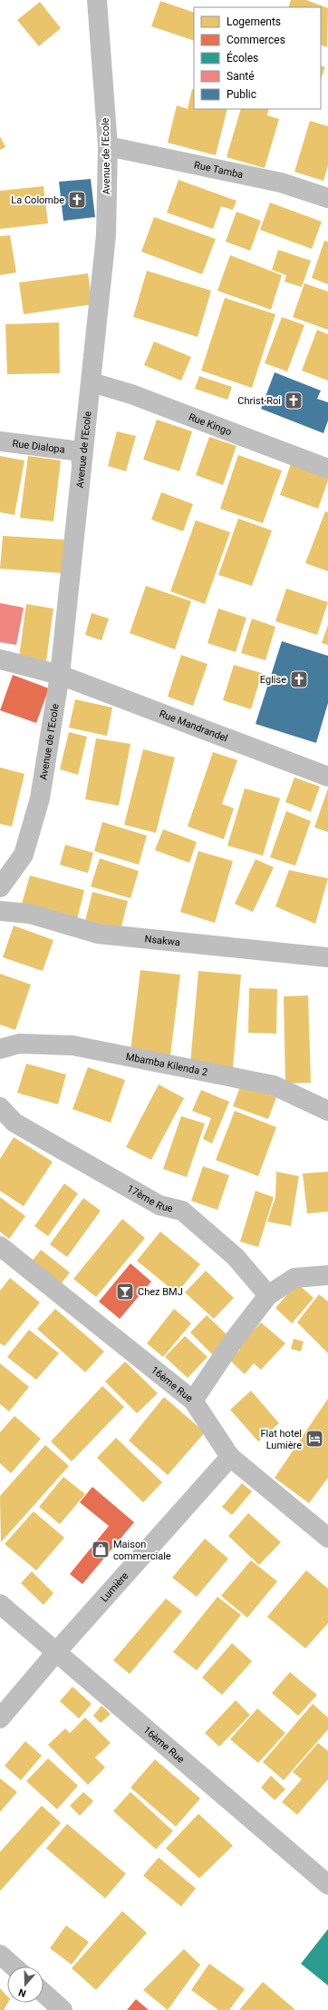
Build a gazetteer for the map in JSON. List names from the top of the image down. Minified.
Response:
{"streets":{"street":["Avenue de l'Ecole","Rue Tamba","Rue Kingo","Rue Dialopa","Rue Mandrandel","Nsakwa","Mbamba Kilenda 2","17ème Rue","16ème Rue","Lumière"]},"crossings":[["Avenue de l'Ecole","Rue Tamba"],["Avenue de l'Ecole","Rue Kingo"],["Avenue de l'Ecole","Rue Dialopa"],["Avenue de l'Ecole","Rue Mandrandel"],["16ème Rue","Lumière"]],"places":{"church":["La Colombe","Christ-Roi","Eglise"],"bar":["Chez BMJ"],"hotel":["Flat hotel Lumière"],"shop":["Maison commerciale"]},"legend":["Logements","Commerces","Écoles","Santé","Public"],"north":"bottom"}
